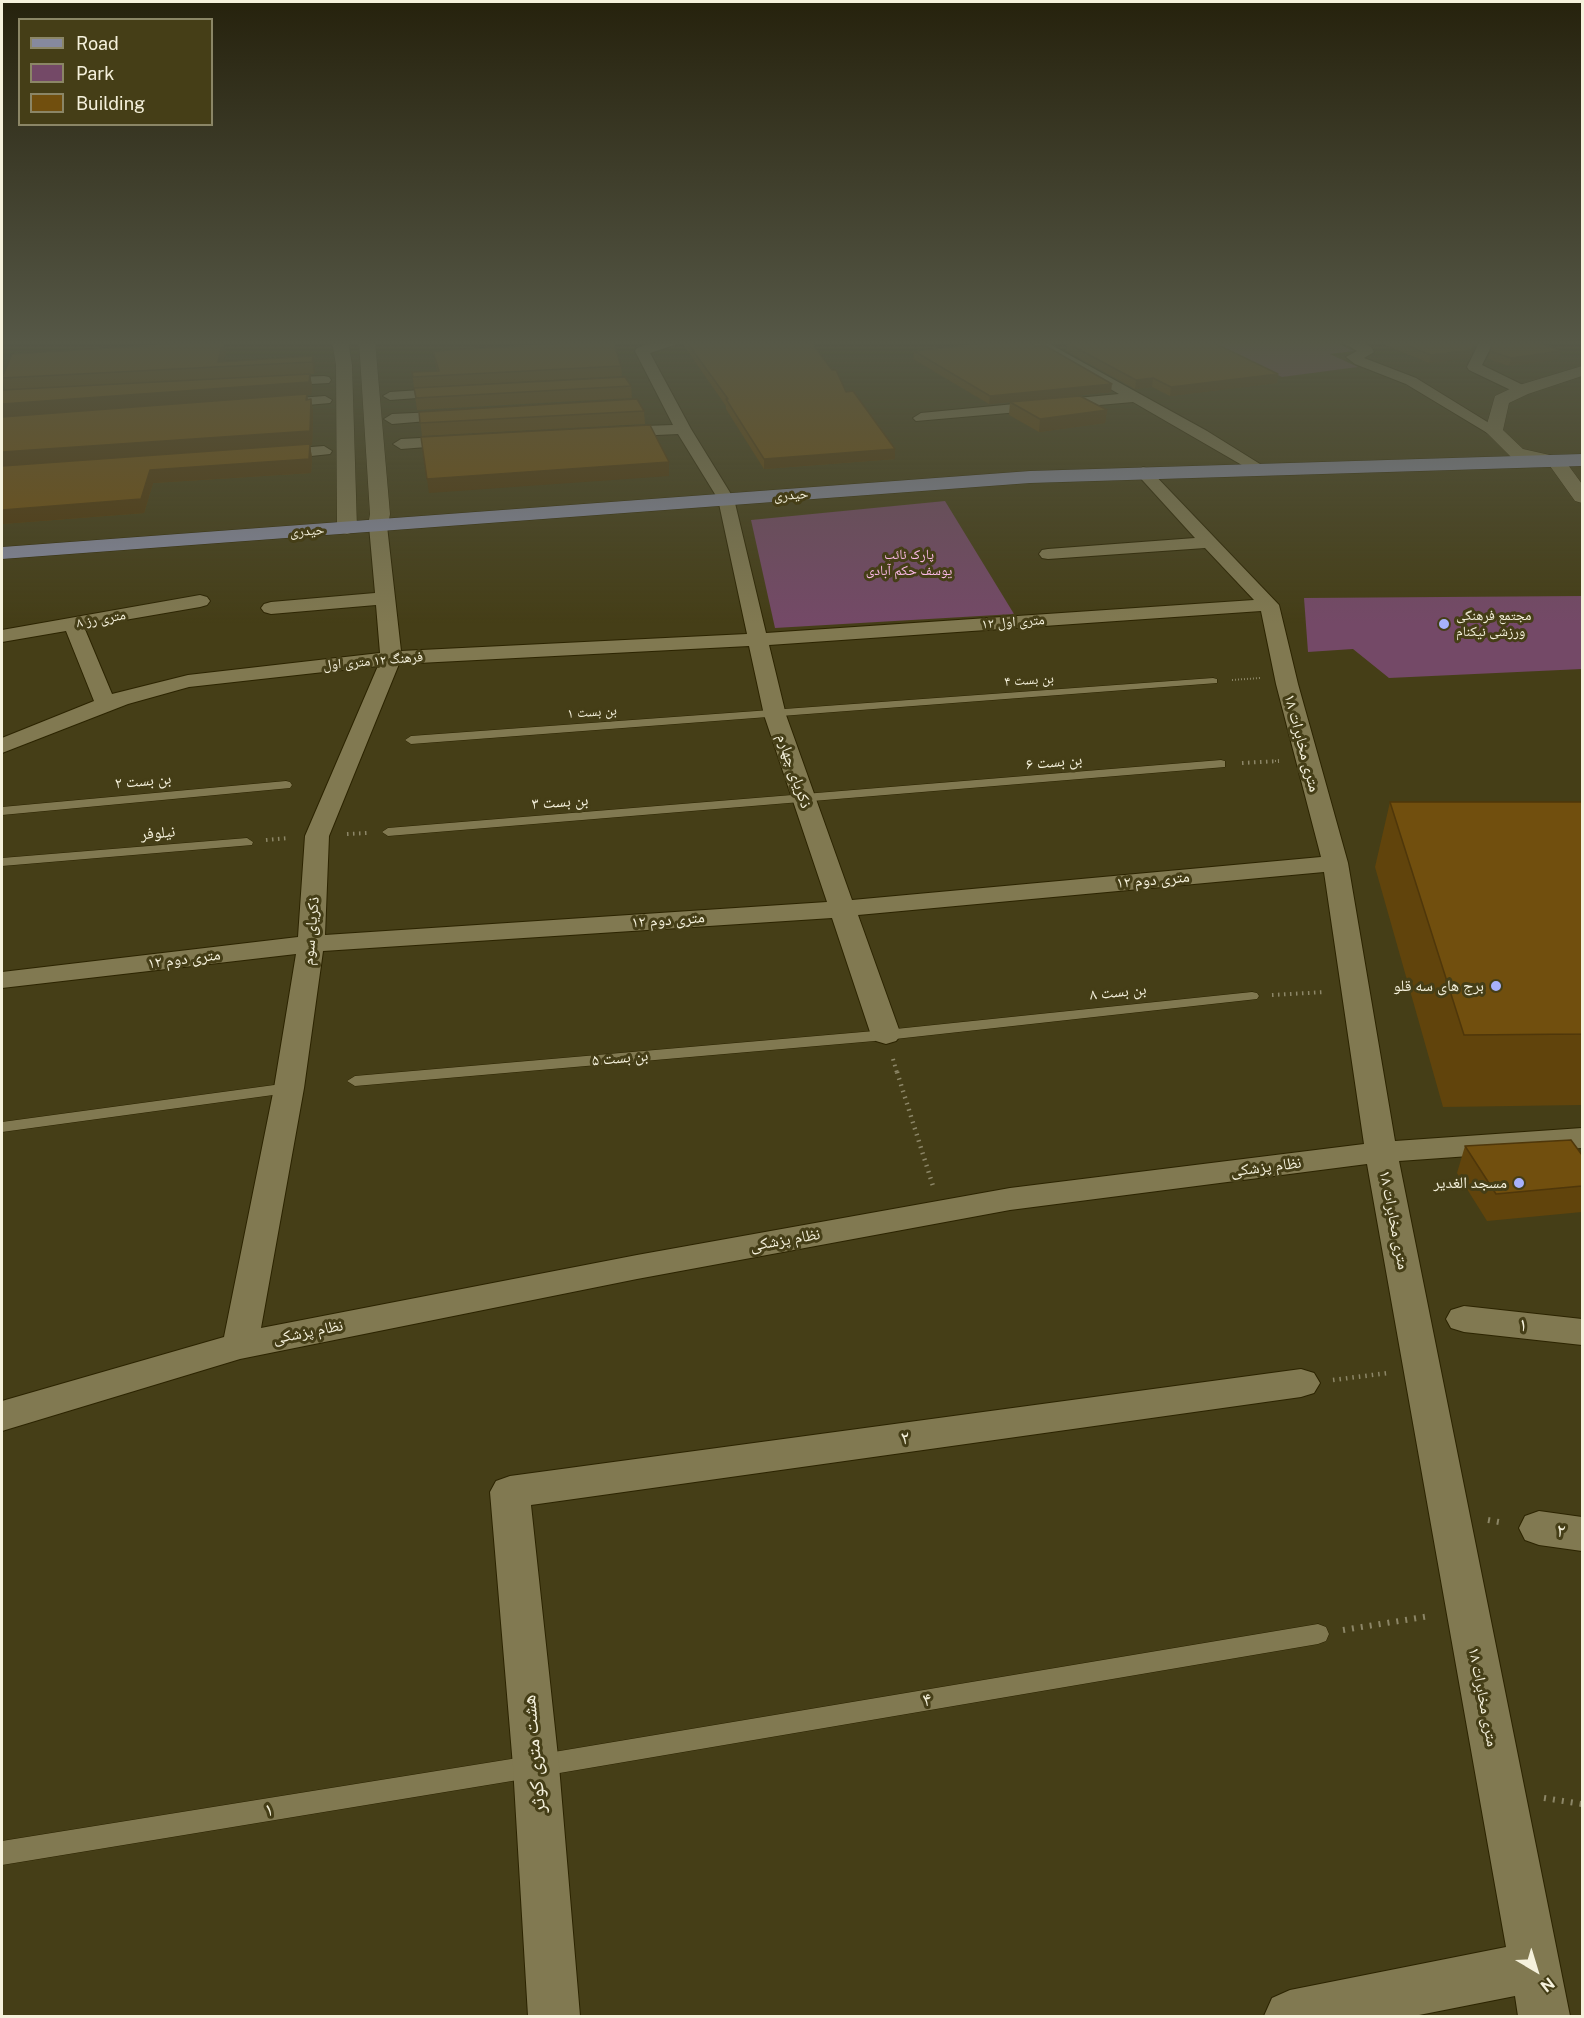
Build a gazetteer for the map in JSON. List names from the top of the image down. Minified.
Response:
{"streets":{"main road":["حیدری"],"street":["۸ متری رز","۱۲ متری اول","فرهنگ ۱۲ متری اول","۱۸ متری مخابرات","ذکریای چهارم","۱۲ متری دوم","ذکریای سوم","نظام پزشکی","۱","۲","هشت متری کوثر"],"lane":["بن بست ۴","بن بست ۱","بن بست ۶","بن بست ۲","بن بست ۳","نیلوفر","بن بست ۸","بن بست ۵","۴"]},"crossings":[["حیدری","ذکریای چهارم"],["حیدری","ذکریای سوم"],["۱۲ متری اول","فرهنگ ۱۲ متری اول"],["۱۲ متری اول","۱۸ متری مخابرات"],["۱۲ متری اول","ذکریای چهارم"],["فرهنگ ۱۲ متری اول","ذکریای چهارم"],["فرهنگ ۱۲ متری اول","ذکریای سوم"],["بن بست ۴","بن بست ۱"],["بن بست ۴","ذکریای چهارم"],["بن بست ۱","ذکریای چهارم"],["۱۸ متری مخابرات","۱۲ متری دوم"],["۱۸ متری مخابرات","نظام پزشکی"],["بن بست ۶","ذکریای چهارم"],["بن بست ۶","بن بست ۳"],["ذکریای چهارم","بن بست ۳"],["ذکریای چهارم","۱۲ متری دوم"],["ذکریای چهارم","بن بست ۸"],["ذکریای چهارم","بن بست ۵"],["۱۲ متری دوم","ذکریای سوم"],["ذکریای سوم","نظام پزشکی"],["بن بست ۸","بن بست ۵"],["۱","۴"],["۱","هشت متری کوثر"],["۲","هشت متری کوثر"],["۴","هشت متری کوثر"]],"parks":["پارک نائب یوسف حکم آبادی"],"places":["مجتمع فرهنگی ورزشی نیکنام","برج های سه قلو","مسجد الغدیر"],"legend":["Road","Park","Building"],"north":"bottom right"}
